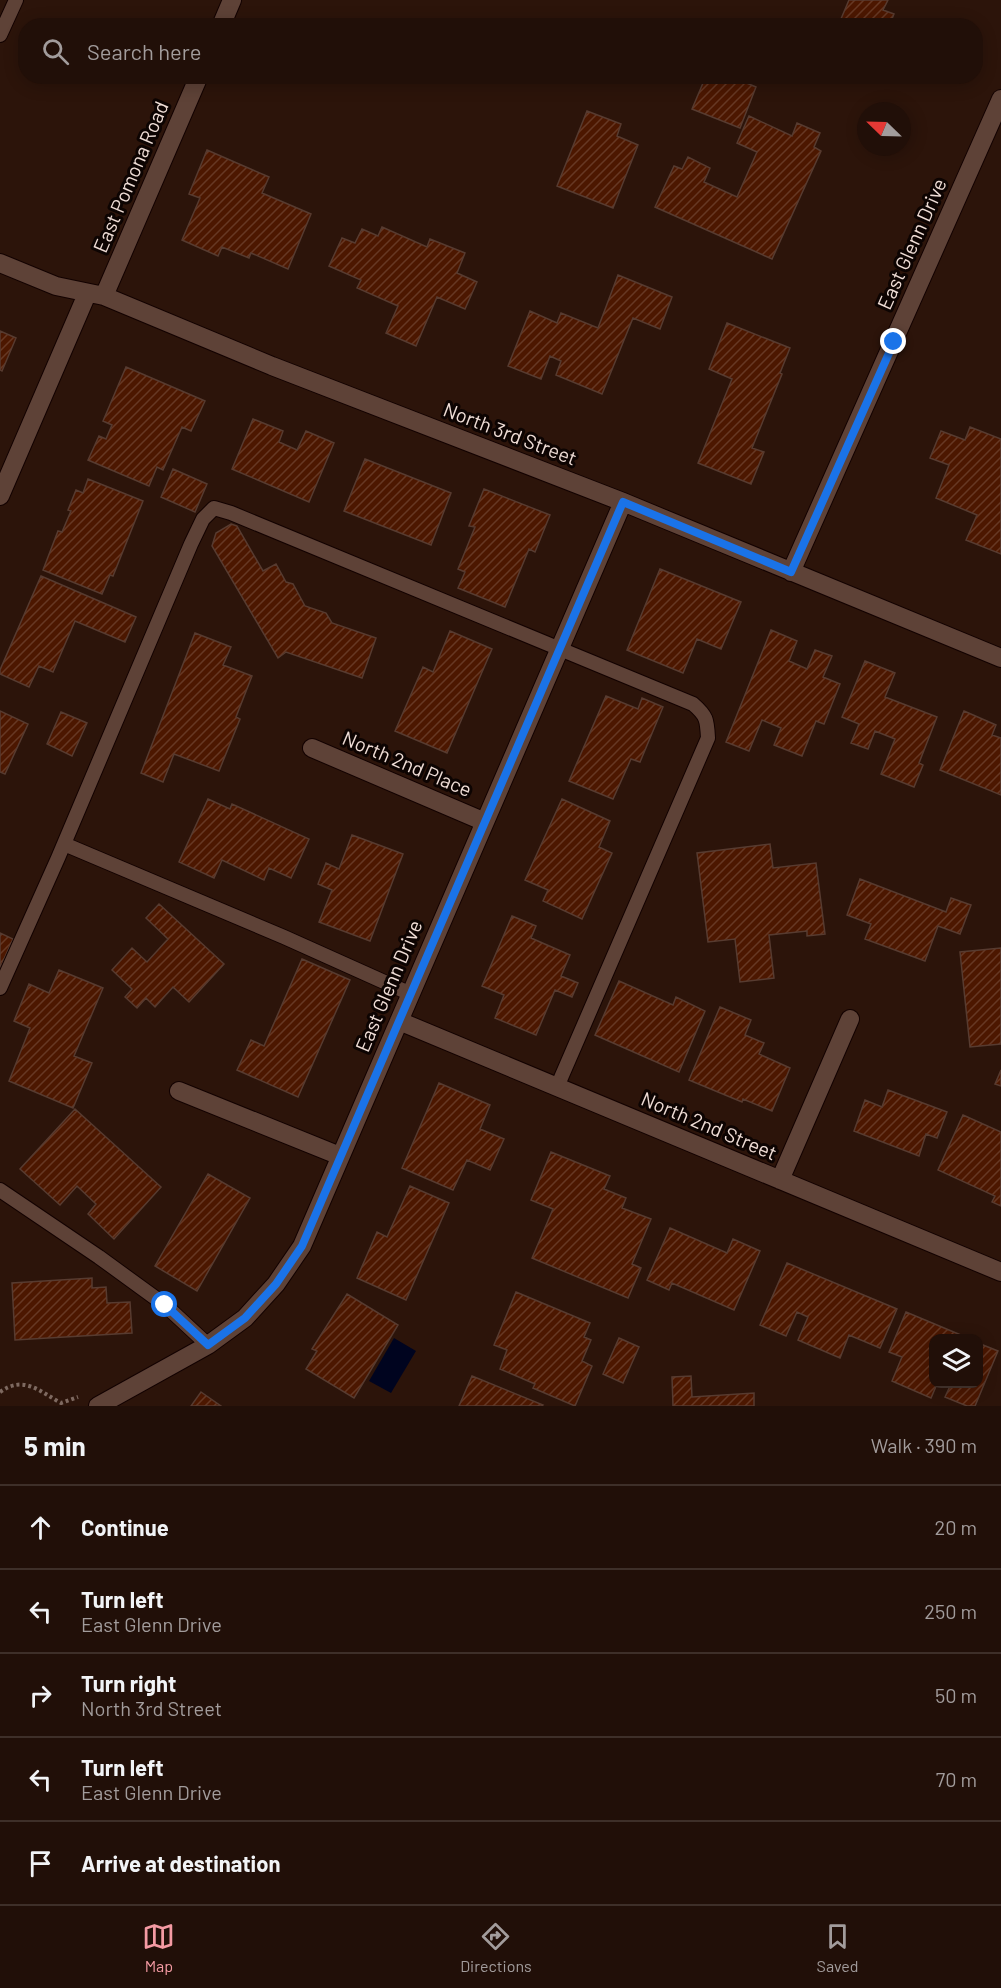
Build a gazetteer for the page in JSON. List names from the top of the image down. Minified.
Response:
{"streets":{"street":["East Pomona Road","East Glenn Drive","North 3rd Street","North 2nd Place","North 2nd Street"]},"crossings":[["East Pomona Road","North 3rd Street"],["East Glenn Drive","North 3rd Street"],["East Glenn Drive","North 2nd Place"],["East Glenn Drive","North 2nd Street"]],"north":"top left","page":{"search":"Search here","heading":["5 min","Walk · 390 m"],"list":[["Continue","20 m"],["Turn left","East Glenn Drive","250 m"],["Turn right","North 3rd Street","50 m"],["Turn left","East Glenn Drive","70 m"],"Arrive at destination"],"nav":["Map","Directions","Saved"]}}
